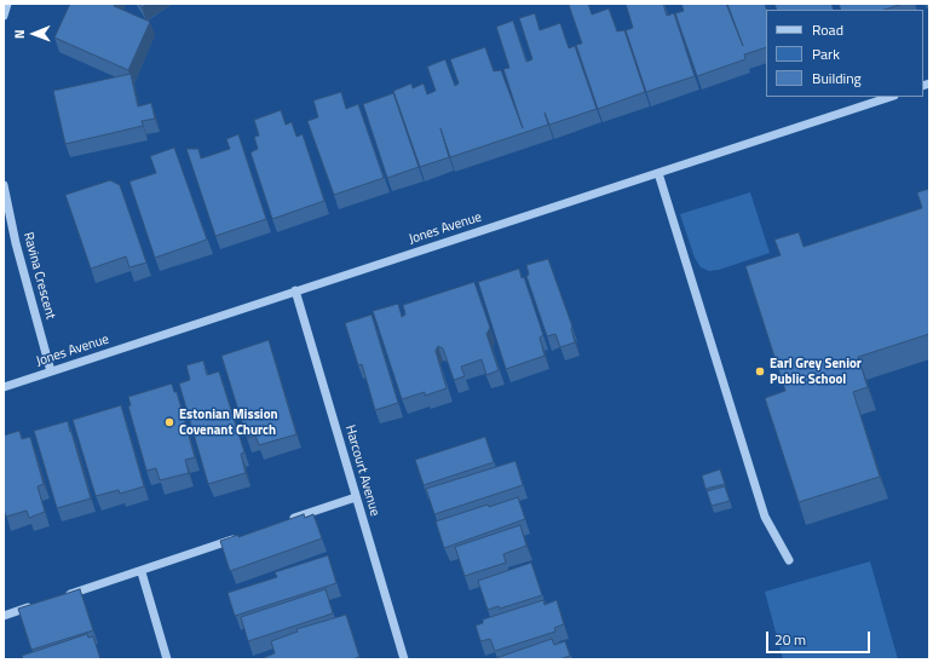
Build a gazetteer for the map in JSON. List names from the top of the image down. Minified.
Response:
{"streets":{"street":["Jones Avenue","Ravina Crescent","Harcourt Avenue"]},"crossings":[["Jones Avenue","Ravina Crescent"],["Jones Avenue","Harcourt Avenue"]],"places":["Earl Grey Senior Public School","Estonian Mission Covenant Church"],"legend":["Road","Park","Building"],"scale_bar":"20 m","north":"left"}
